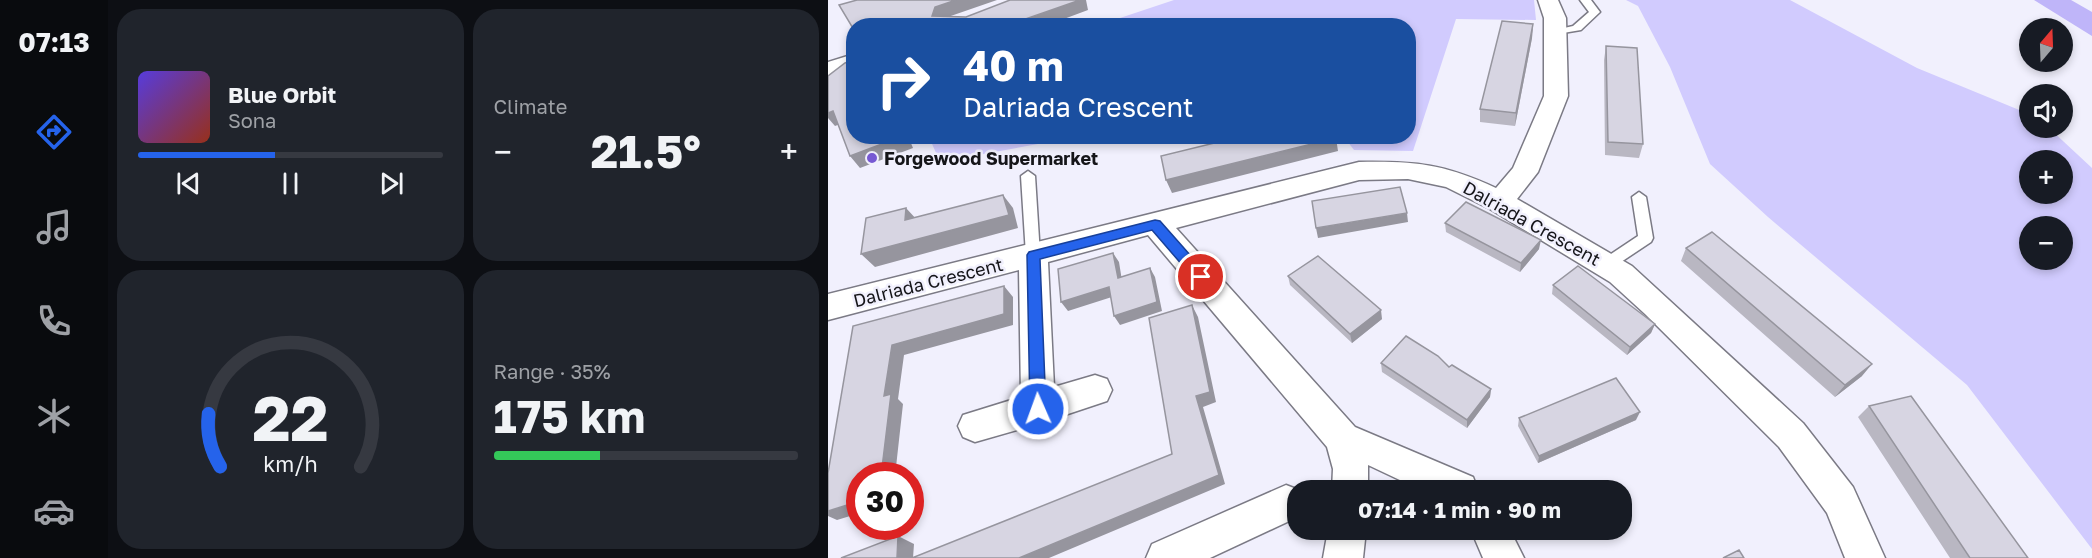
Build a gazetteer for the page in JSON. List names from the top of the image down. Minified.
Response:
{"streets":{"street":["Dalriada Crescent"]},"places":["Forgewood Supermarket"],"north":"top","page":{"tabs":"07:13","tile":["Climate",["Range · 35%","175 km"]],"map_buttons":["+","−"],"turn":["40 m","Dalriada Crescent"],"song":["Blue Orbit","Sona"],"heat":["−","21.5°","+"],"limit":"30","trip":"07:14 · 1 min · 90 m","gauge":["22","km/h"]}}
